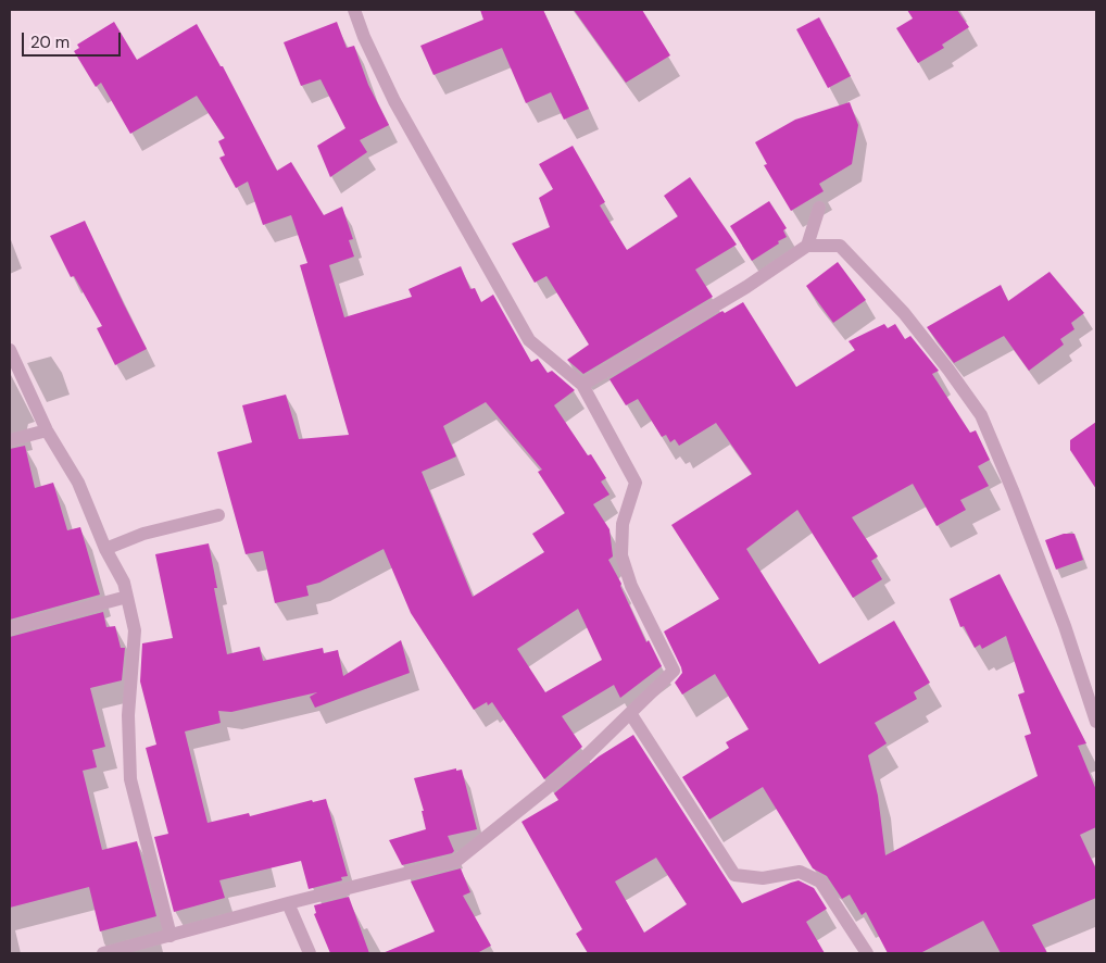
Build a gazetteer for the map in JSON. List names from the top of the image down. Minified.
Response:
{"scale_bar":"20 m"}
